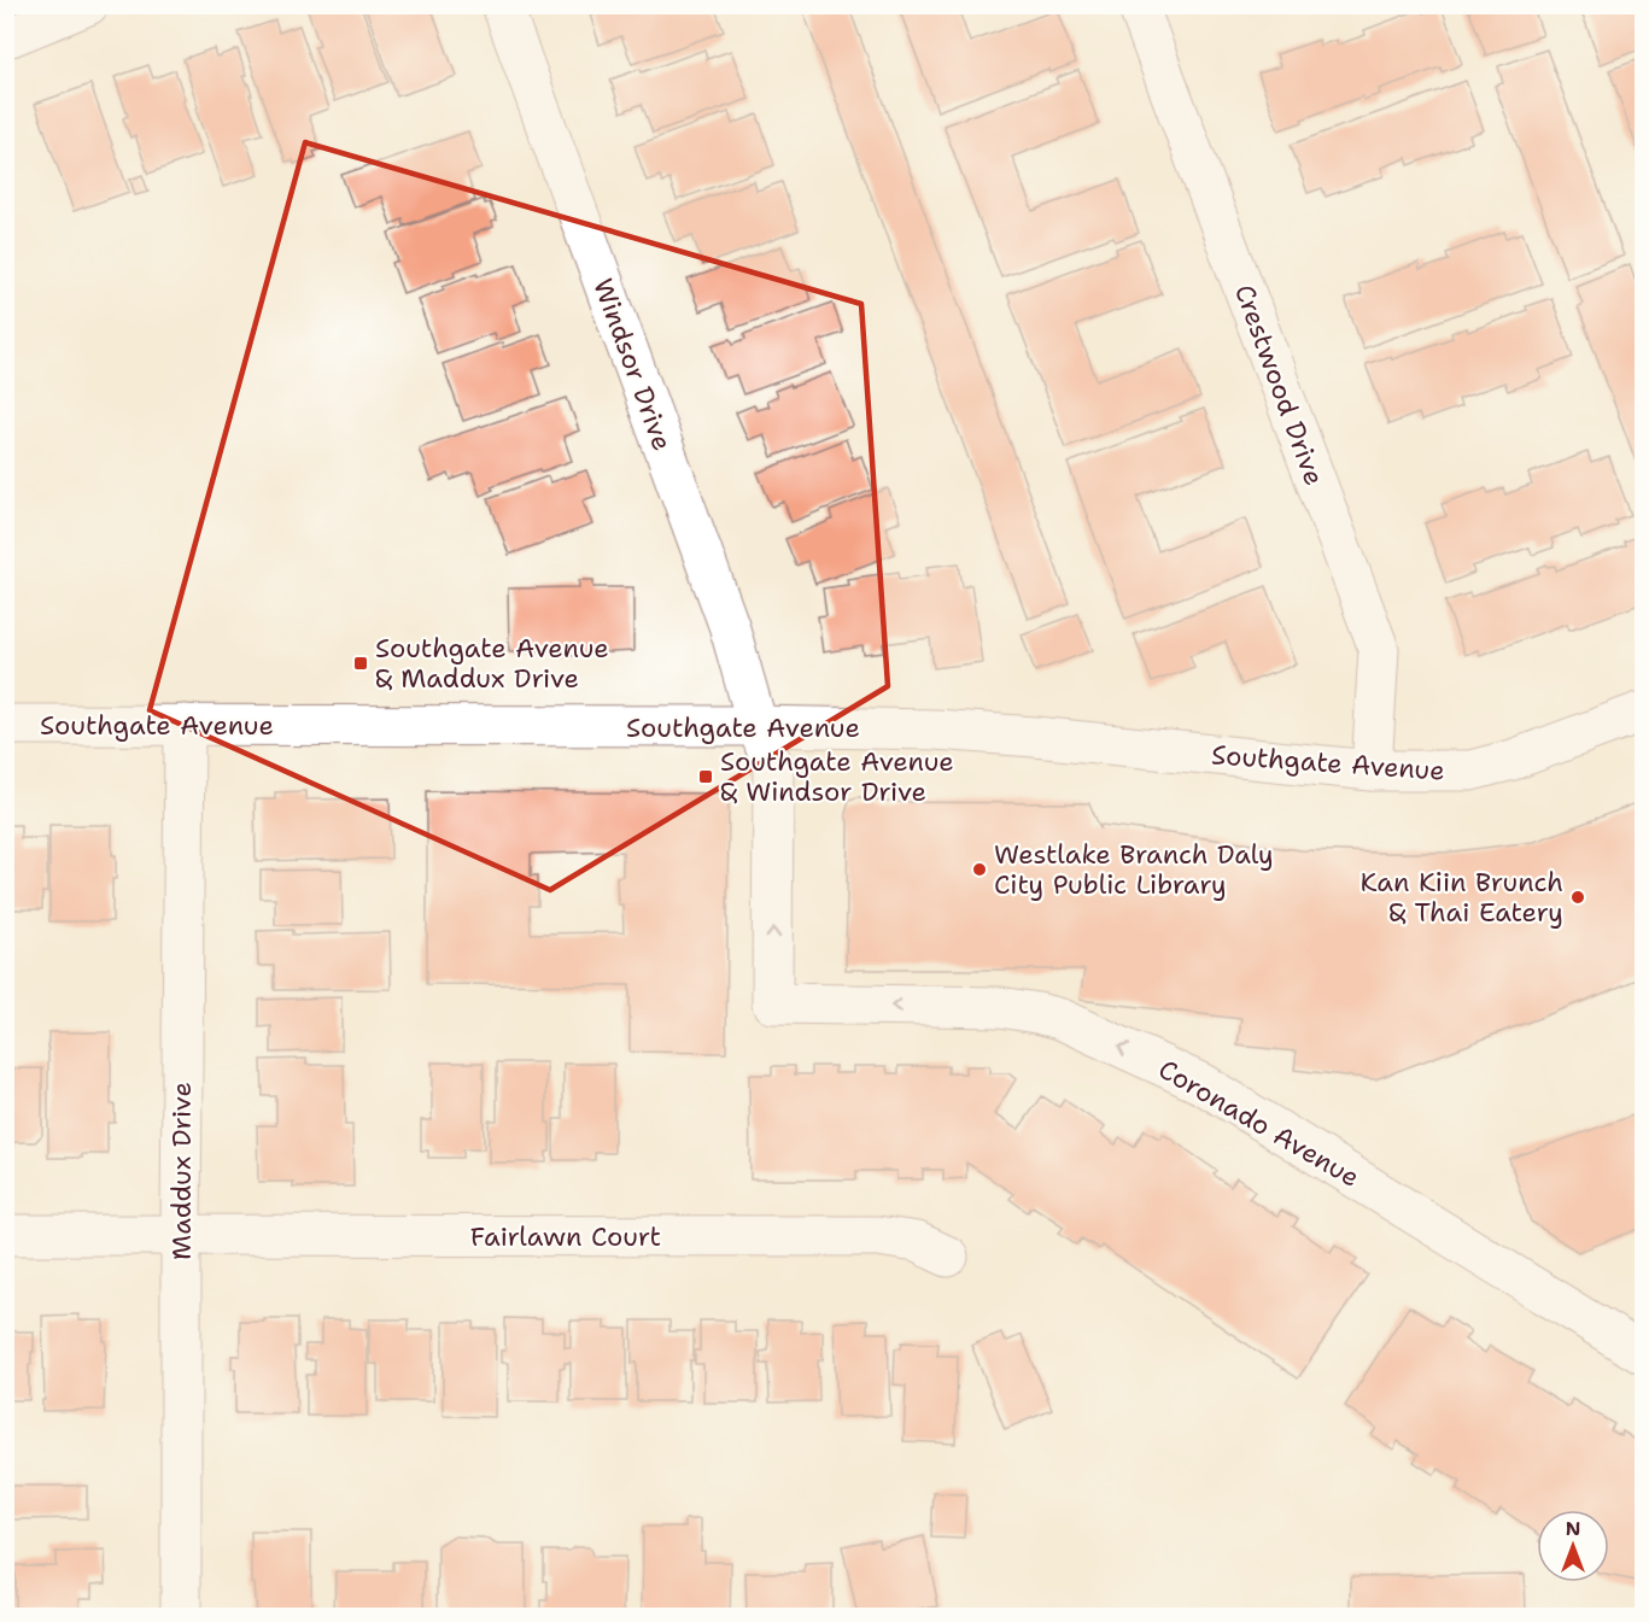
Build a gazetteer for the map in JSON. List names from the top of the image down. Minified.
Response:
{"streets":{"street":["Windsor Drive","Crestwood Drive","Southgate Avenue","Coronado Avenue","Maddux Drive","Fairlawn Court"]},"crossings":[["Windsor Drive","Southgate Avenue"],["Windsor Drive","Coronado Avenue"],["Crestwood Drive","Southgate Avenue"],["Southgate Avenue","Coronado Avenue"],["Southgate Avenue","Maddux Drive"],["Maddux Drive","Fairlawn Court"]],"one_way":["Coronado Avenue"],"places":{"transit":["Southgate Avenue & Maddux Drive","Southgate Avenue & Windsor Drive"],"other":["Westlake Branch Daly City Public Library","Kan Kiin Brunch & Thai Eatery"]},"north":"top"}
